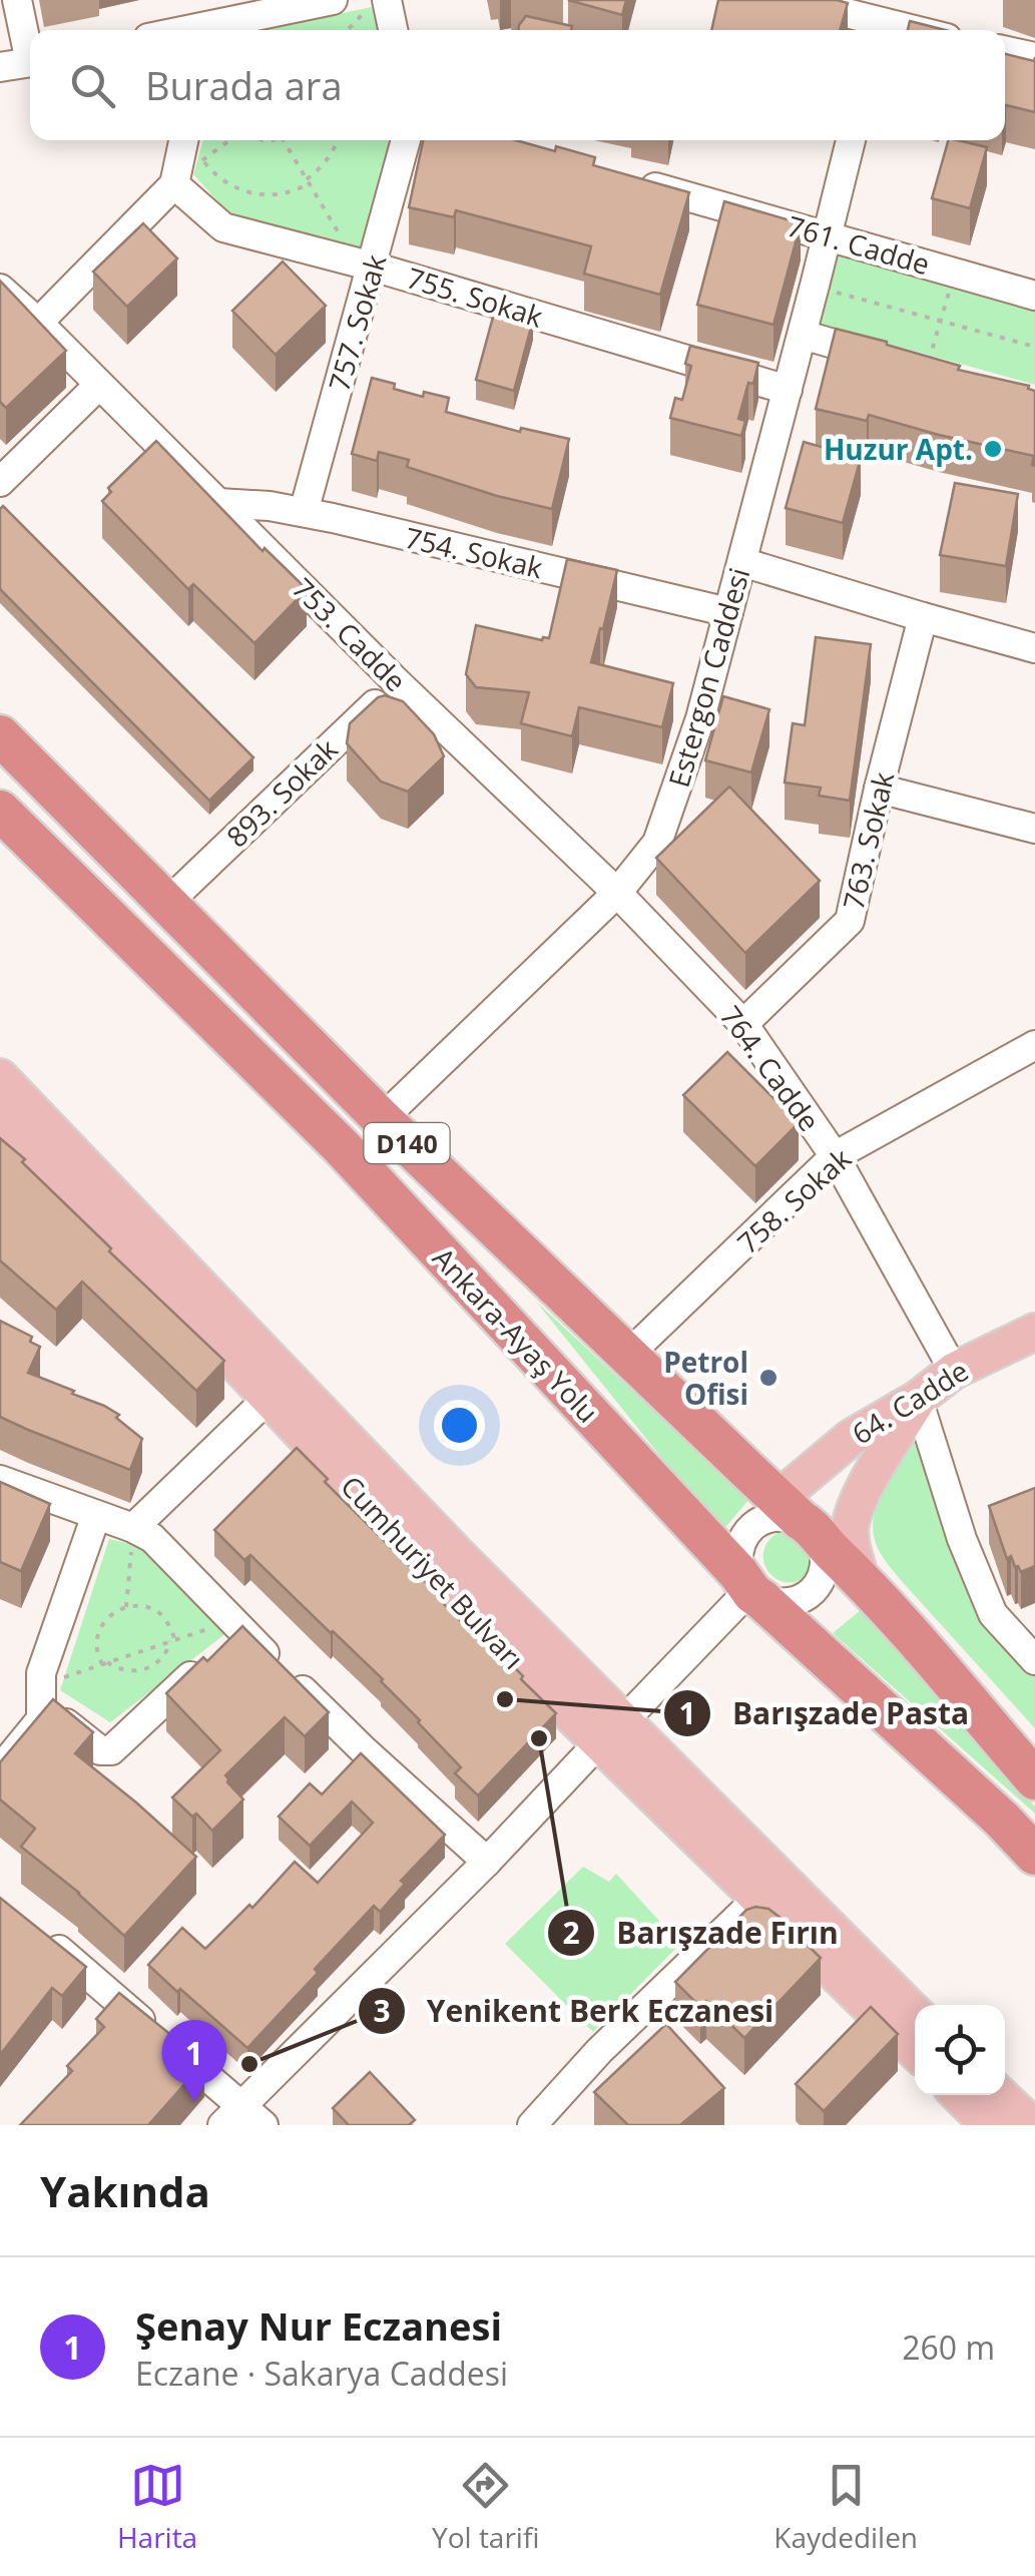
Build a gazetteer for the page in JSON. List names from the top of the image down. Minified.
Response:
{"streets":{"highway":["D140","Ankara-Ayaş Yolu"],"main road":["64. Cadde","Cumhuriyet Bulvarı"],"street":["761. Cadde","755. Sokak","757. Sokak","754. Sokak","753. Cadde","Estergon Caddesi","893. Sokak","763. Sokak","764. Cadde","758. Sokak"]},"crossings":[["761. Cadde","Estergon Caddesi"],["755. Sokak","757. Sokak"],["755. Sokak","Estergon Caddesi"],["757. Sokak","754. Sokak"],["754. Sokak","753. Cadde"],["754. Sokak","Estergon Caddesi"],["753. Cadde","Estergon Caddesi"],["753. Cadde","893. Sokak"],["753. Cadde","764. Cadde"],["Estergon Caddesi","764. Cadde"],["Estergon Caddesi","Ankara-Ayaş Yolu"],["893. Sokak","Ankara-Ayaş Yolu"],["763. Sokak","764. Cadde"],["764. Cadde","758. Sokak"],["764. Cadde","64. Cadde"],["758. Sokak","Ankara-Ayaş Yolu"],["Ankara-Ayaş Yolu","64. Cadde"]],"places":["Huzur Apt.","Petrol Ofisi","Barışzade Pasta","Barışzade Fırın","Yenikent Berk Eczanesi"],"page":{"search":"Burada ara","pins":"1","heading":"Yakında","list":[{"mark":"1","name":"Şenay Nur Eczanesi","note":"Eczane · Sakarya Caddesi","value":"260 m"}],"nav":["Harita","Yol tarifi","Kaydedilen"]}}
